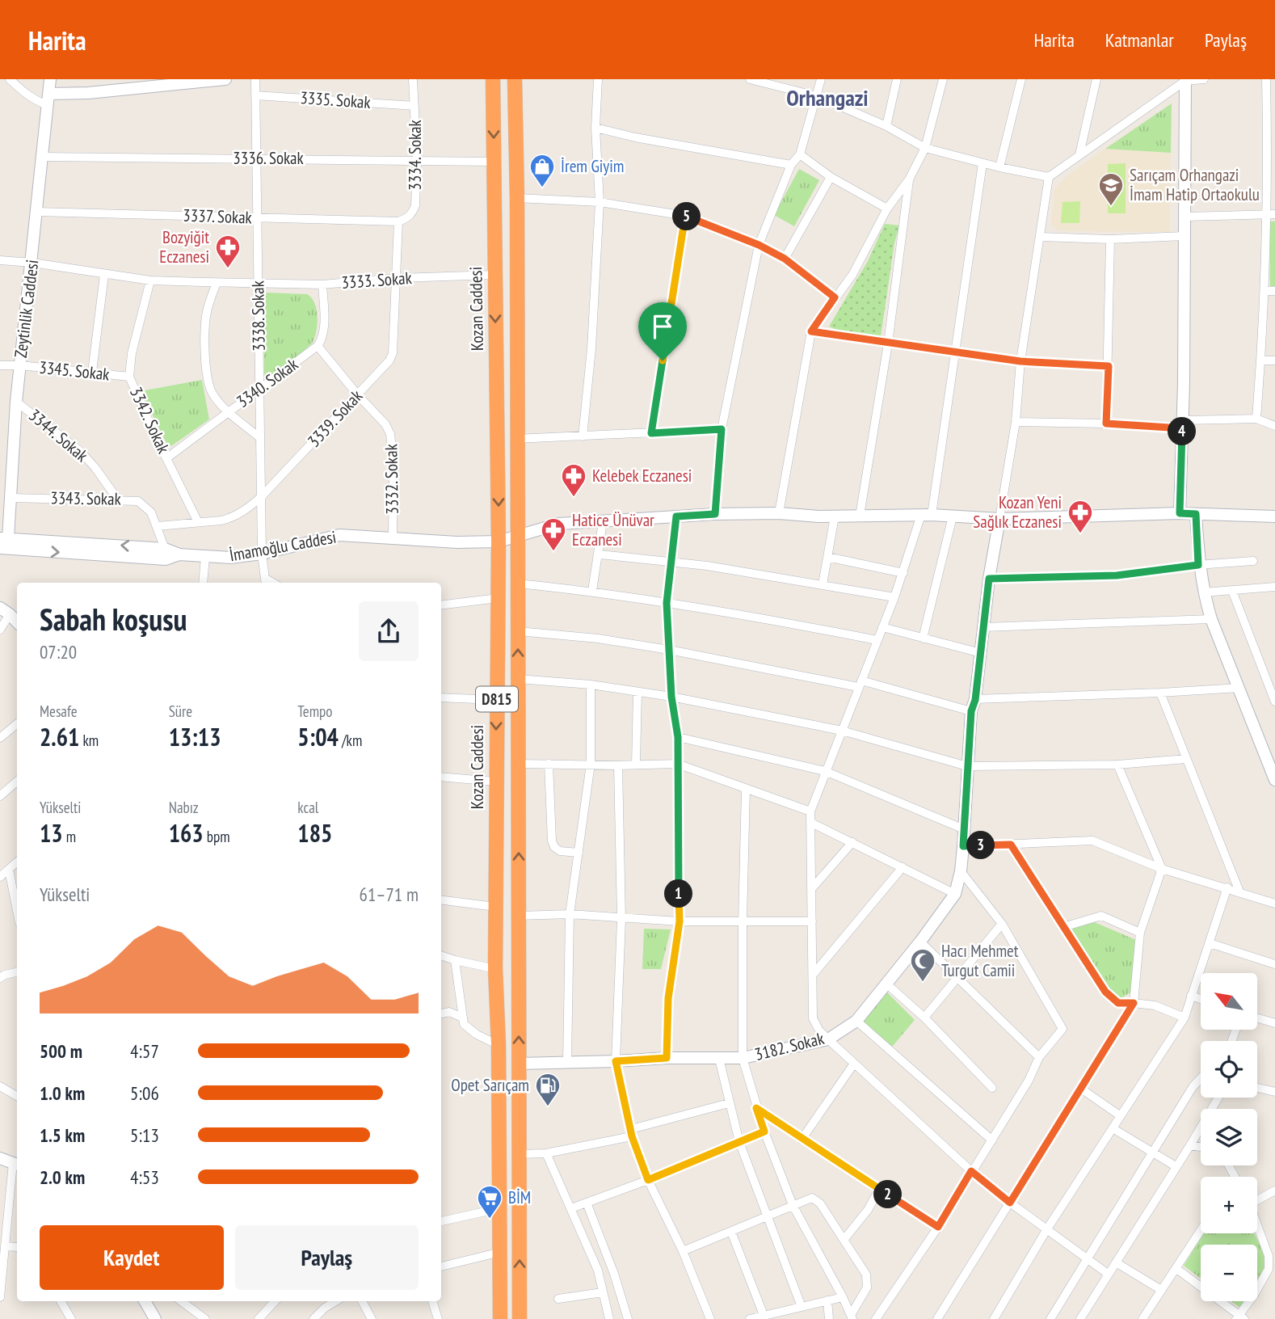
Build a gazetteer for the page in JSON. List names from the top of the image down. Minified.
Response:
{"streets":{"highway":["Kozan Caddesi","D815"],"main road":["Zeytinlik Caddesi","İmamoğlu Caddesi","3182. Sokak"],"street":["3335. Sokak","3334. Sokak","3336. Sokak","3337. Sokak","3333. Sokak","3338. Sokak","3345. Sokak","3340. Sokak","3339. Sokak","3342. Sokak","3344. Sokak","3332. Sokak","3343. Sokak"]},"crossings":[["3335. Sokak","3334. Sokak"],["3335. Sokak","3338. Sokak"],["3334. Sokak","3336. Sokak"],["3334. Sokak","3337. Sokak"],["3334. Sokak","3339. Sokak"],["3336. Sokak","Zeytinlik Caddesi"],["3336. Sokak","Kozan Caddesi"],["3336. Sokak","3338. Sokak"],["3337. Sokak","Zeytinlik Caddesi"],["3337. Sokak","3338. Sokak"],["3337. Sokak","3339. Sokak"],["3333. Sokak","Zeytinlik Caddesi"],["3333. Sokak","Kozan Caddesi"],["3333. Sokak","3338. Sokak"],["3333. Sokak","3339. Sokak"],["3333. Sokak","3342. Sokak"],["Zeytinlik Caddesi","3345. Sokak"],["Zeytinlik Caddesi","3344. Sokak"],["Zeytinlik Caddesi","3343. Sokak"],["Zeytinlik Caddesi","İmamoğlu Caddesi"],["Kozan Caddesi","İmamoğlu Caddesi"],["3338. Sokak","3340. Sokak"],["3338. Sokak","3339. Sokak"],["3338. Sokak","3342. Sokak"],["3338. Sokak","İmamoğlu Caddesi"],["3345. Sokak","3342. Sokak"],["3340. Sokak","3339. Sokak"],["3340. Sokak","3342. Sokak"],["3340. Sokak","3332. Sokak"],["3339. Sokak","3342. Sokak"],["3339. Sokak","3332. Sokak"],["3339. Sokak","3343. Sokak"],["3344. Sokak","3343. Sokak"],["3332. Sokak","İmamoğlu Caddesi"],["3343. Sokak","İmamoğlu Caddesi"],["İmamoğlu Caddesi","D815"],["İmamoğlu Caddesi","3182. Sokak"],["D815","3182. Sokak"]],"districts":["Orhangazi"],"places":{"shop":["İrem Giyim"],"school or university":["Sarıçam Orhangazi İmam Hatip Ortaokulu"],"pharmacy":["Bozyiğit Eczanesi","Kelebek Eczanesi","Kozan Yeni Sağlık Eczanesi","Hatice Ünüvar Eczanesi"],"mosque":["Hacı Mehmet Turgut Camii"],"fuel station":["Opet Sarıçam"],"supermarket":["BİM"]},"north":"top left","page":{"header":"Harita","nav":["Harita","Katmanlar","Paylaş"],"pins":["5","4","3","1","2"],"heading":["Sabah koşusu","07:20"],"stats":[["Mesafe","2.61 km"],["Süre","13:13"],["Tempo","5:04 /km"],["Yükselti","13 m"],["Nabız","163 bpm"],["kcal","185"]],"chart":["Yükselti","61–71 m"],"map_buttons":["+","−"],"list":[{"name":"500 m","note":"4:57"},{"name":"1.0 km","note":"5:06"},{"name":"1.5 km","note":"5:13"},{"name":"2.0 km","note":"4:53"}],"buttons":["Kaydet","Paylaş"]}}
